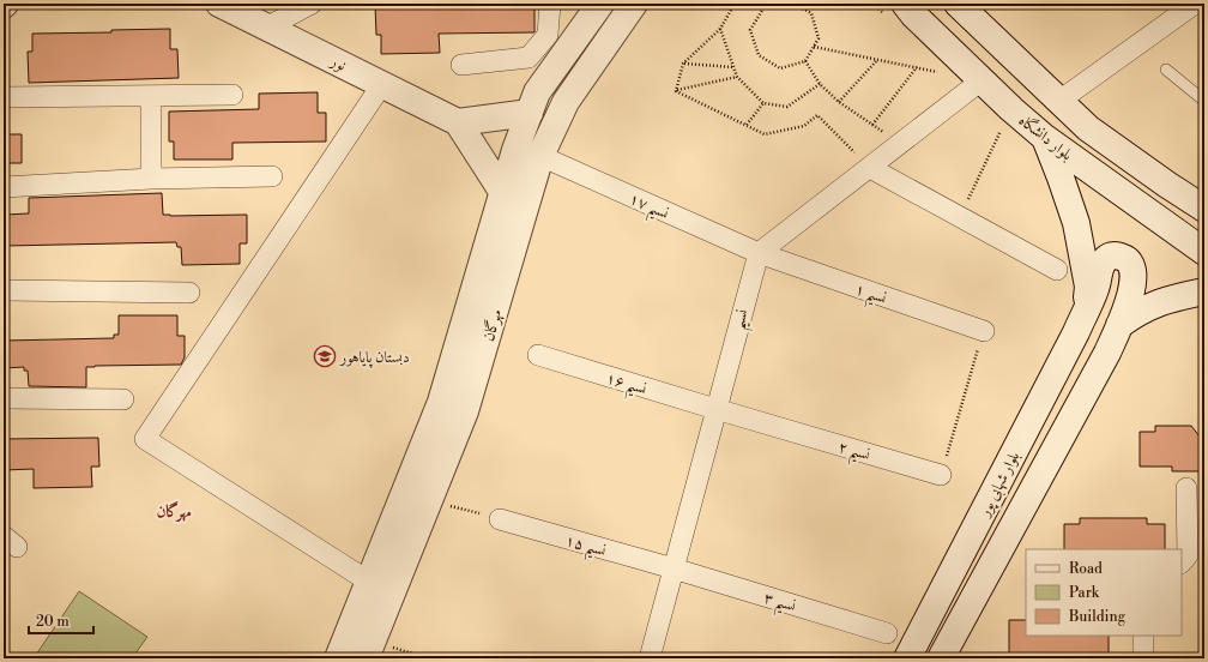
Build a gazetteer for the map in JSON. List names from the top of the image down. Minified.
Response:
{"streets":{"main road":["نور","بلوار دانشگاه","مهرگان","بلوار شهابی پور"],"street":["نسیم ۱۷","نسیم ۱","نسیم","نسیم ۱۶","نسیم ۲","نسیم ۱۵","نسیم ۳"]},"crossings":[["نسیم ۱۷","نسیم ۱"],["نسیم ۱۷","نسیم"],["نسیم ۱۷","مهرگان"],["نسیم ۱","نسیم"],["نسیم","نسیم ۱۶"],["نسیم","نسیم ۲"],["نسیم","نسیم ۱۵"],["نسیم","نسیم ۳"],["نسیم ۱۶","نسیم ۲"],["نسیم ۱۵","نسیم ۳"]],"districts":["مهرگان"],"places":{"school or university":["دبستان پایاهور"]},"legend":["Road","Park","Building"],"scale_bar":"20 m"}
